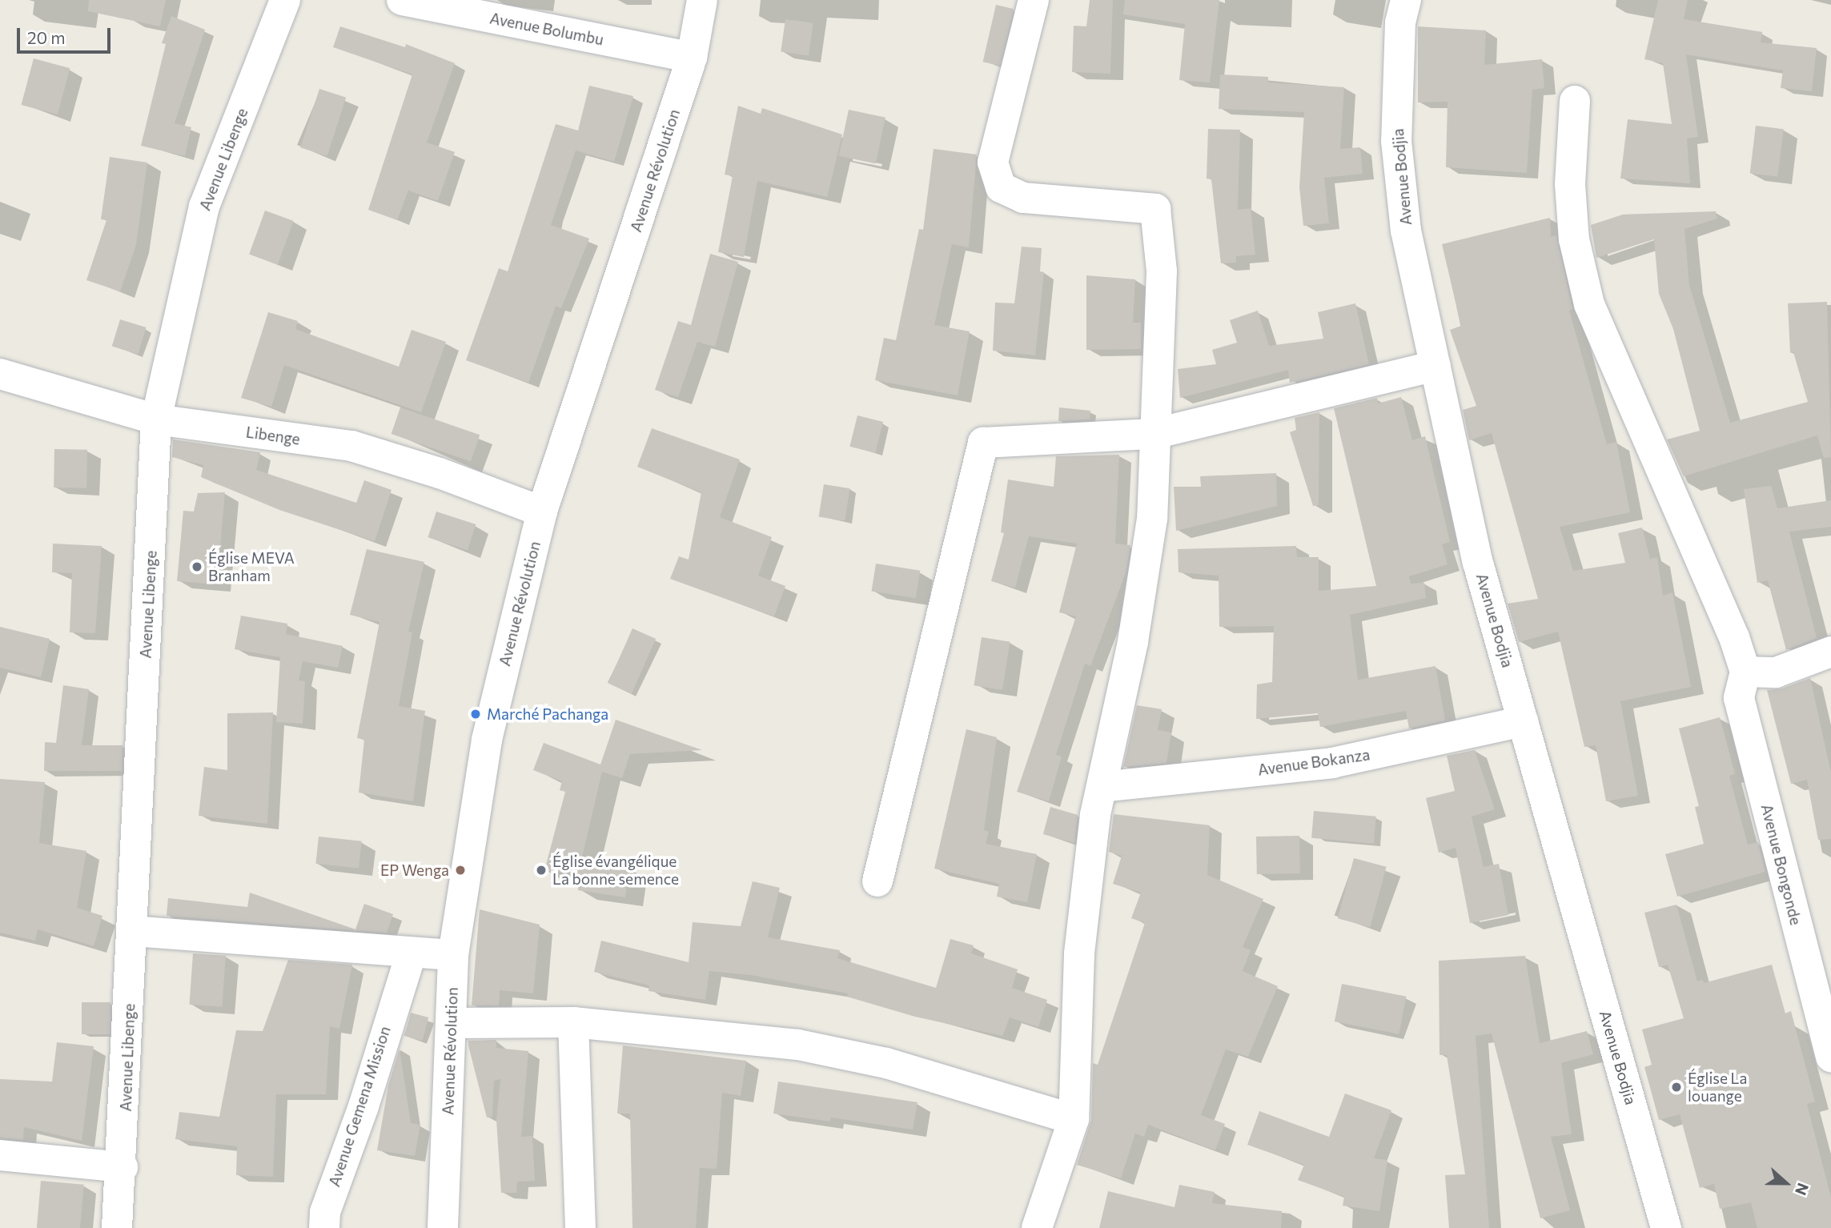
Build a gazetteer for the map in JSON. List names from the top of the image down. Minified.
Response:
{"streets":{"street":["Avenue Bolumbu","Avenue Libenge","Avenue Révolution","Avenue Bodjia","Libenge","Avenue Bokanza","Avenue Bongonde","Avenue Gemena Mission"]},"crossings":[["Avenue Bolumbu","Avenue Révolution"],["Avenue Libenge","Libenge"],["Avenue Révolution","Libenge"],["Avenue Bodjia","Avenue Bokanza"]],"places":["Église MEVA Branham","Marché Pachanga","EP Wenga","Église évangélique La bonne semence","Église La louange"],"scale_bar":"20 m","north":"right"}
